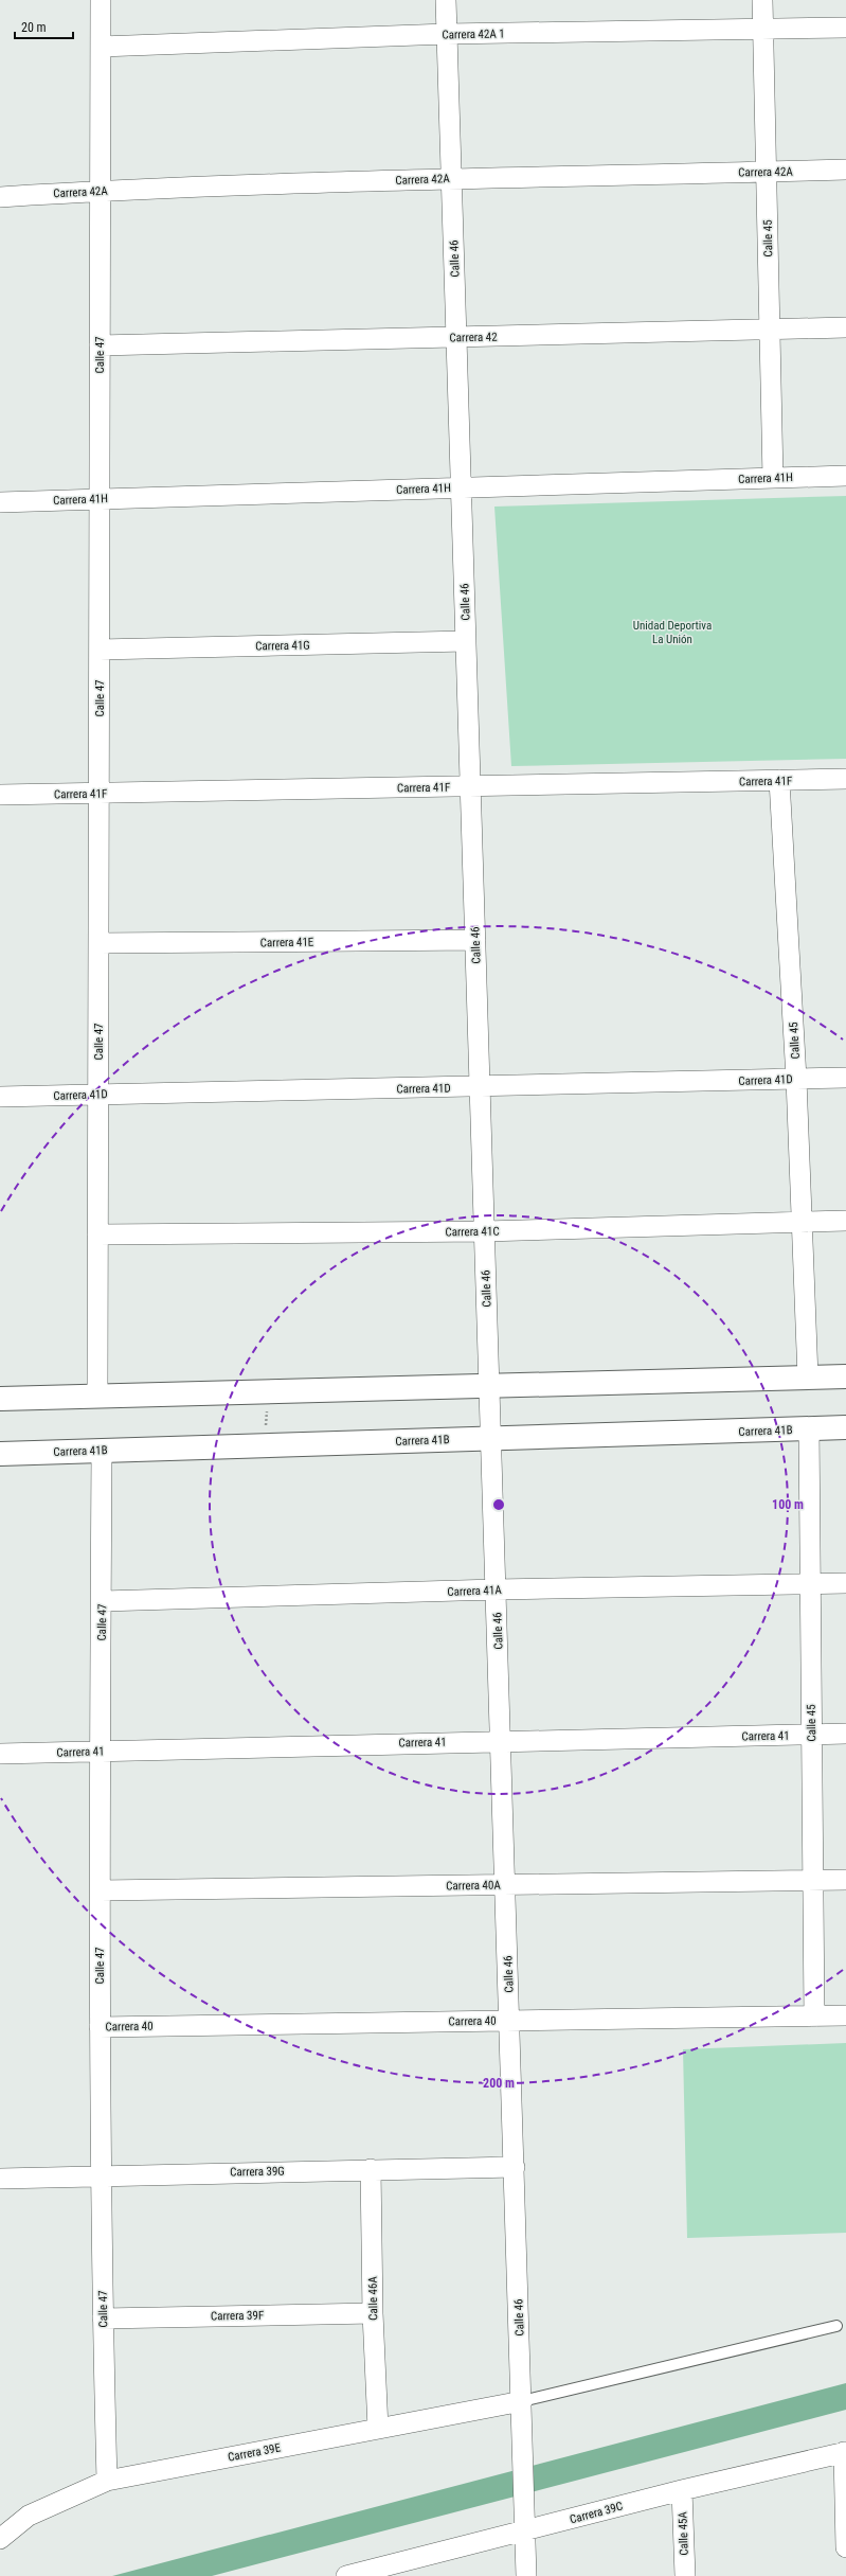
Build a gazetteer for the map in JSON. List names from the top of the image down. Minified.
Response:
{"streets":{"street":["Carrera 42A 1","Carrera 42A","Calle 45","Calle 46","Carrera 42","Calle 47","Carrera 41H","Carrera 41G","Carrera 41F","Carrera 41E","Carrera 41D","Carrera 41C","Carrera 41B","Carrera 41A","Carrera 41","Carrera 40A","Carrera 40","Carrera 39G","Calle 46A","Carrera 39F","Carrera 39E","Carrera 39C","Calle 45A"]},"crossings":[["Carrera 42A 1","Calle 45"],["Carrera 42A 1","Calle 46"],["Carrera 42A 1","Calle 47"],["Carrera 42A","Calle 45"],["Carrera 42A","Calle 46"],["Carrera 42A","Calle 47"],["Calle 45","Carrera 42"],["Calle 45","Carrera 41H"],["Calle 45","Carrera 41F"],["Calle 45","Carrera 41D"],["Calle 45","Carrera 41C"],["Calle 45","Carrera 41B"],["Calle 45","Carrera 41A"],["Calle 45","Carrera 41"],["Calle 45","Carrera 40A"],["Calle 45","Carrera 40"],["Calle 46","Carrera 42"],["Calle 46","Carrera 41H"],["Calle 46","Carrera 41G"],["Calle 46","Carrera 41F"],["Calle 46","Carrera 41E"],["Calle 46","Carrera 41D"],["Calle 46","Carrera 41C"],["Calle 46","Carrera 41B"],["Calle 46","Carrera 41A"],["Calle 46","Carrera 41"],["Calle 46","Carrera 40A"],["Calle 46","Carrera 40"],["Calle 46","Carrera 39G"],["Calle 46","Carrera 39E"],["Calle 46","Carrera 39C"],["Carrera 42","Calle 47"],["Calle 47","Carrera 41H"],["Calle 47","Carrera 41G"],["Calle 47","Carrera 41F"],["Calle 47","Carrera 41E"],["Calle 47","Carrera 41D"],["Calle 47","Carrera 41C"],["Calle 47","Carrera 41B"],["Calle 47","Carrera 41A"],["Calle 47","Carrera 41"],["Calle 47","Carrera 40A"],["Calle 47","Carrera 40"],["Calle 47","Carrera 39G"],["Calle 47","Carrera 39F"],["Calle 47","Carrera 39E"],["Carrera 39G","Calle 46A"],["Calle 46A","Carrera 39F"],["Calle 46A","Carrera 39E"],["Carrera 39C","Calle 45A"]],"parks":["Unidad Deportiva La Unión"],"scale_bar":"20 m","rings":["100 m","200 m"]}
